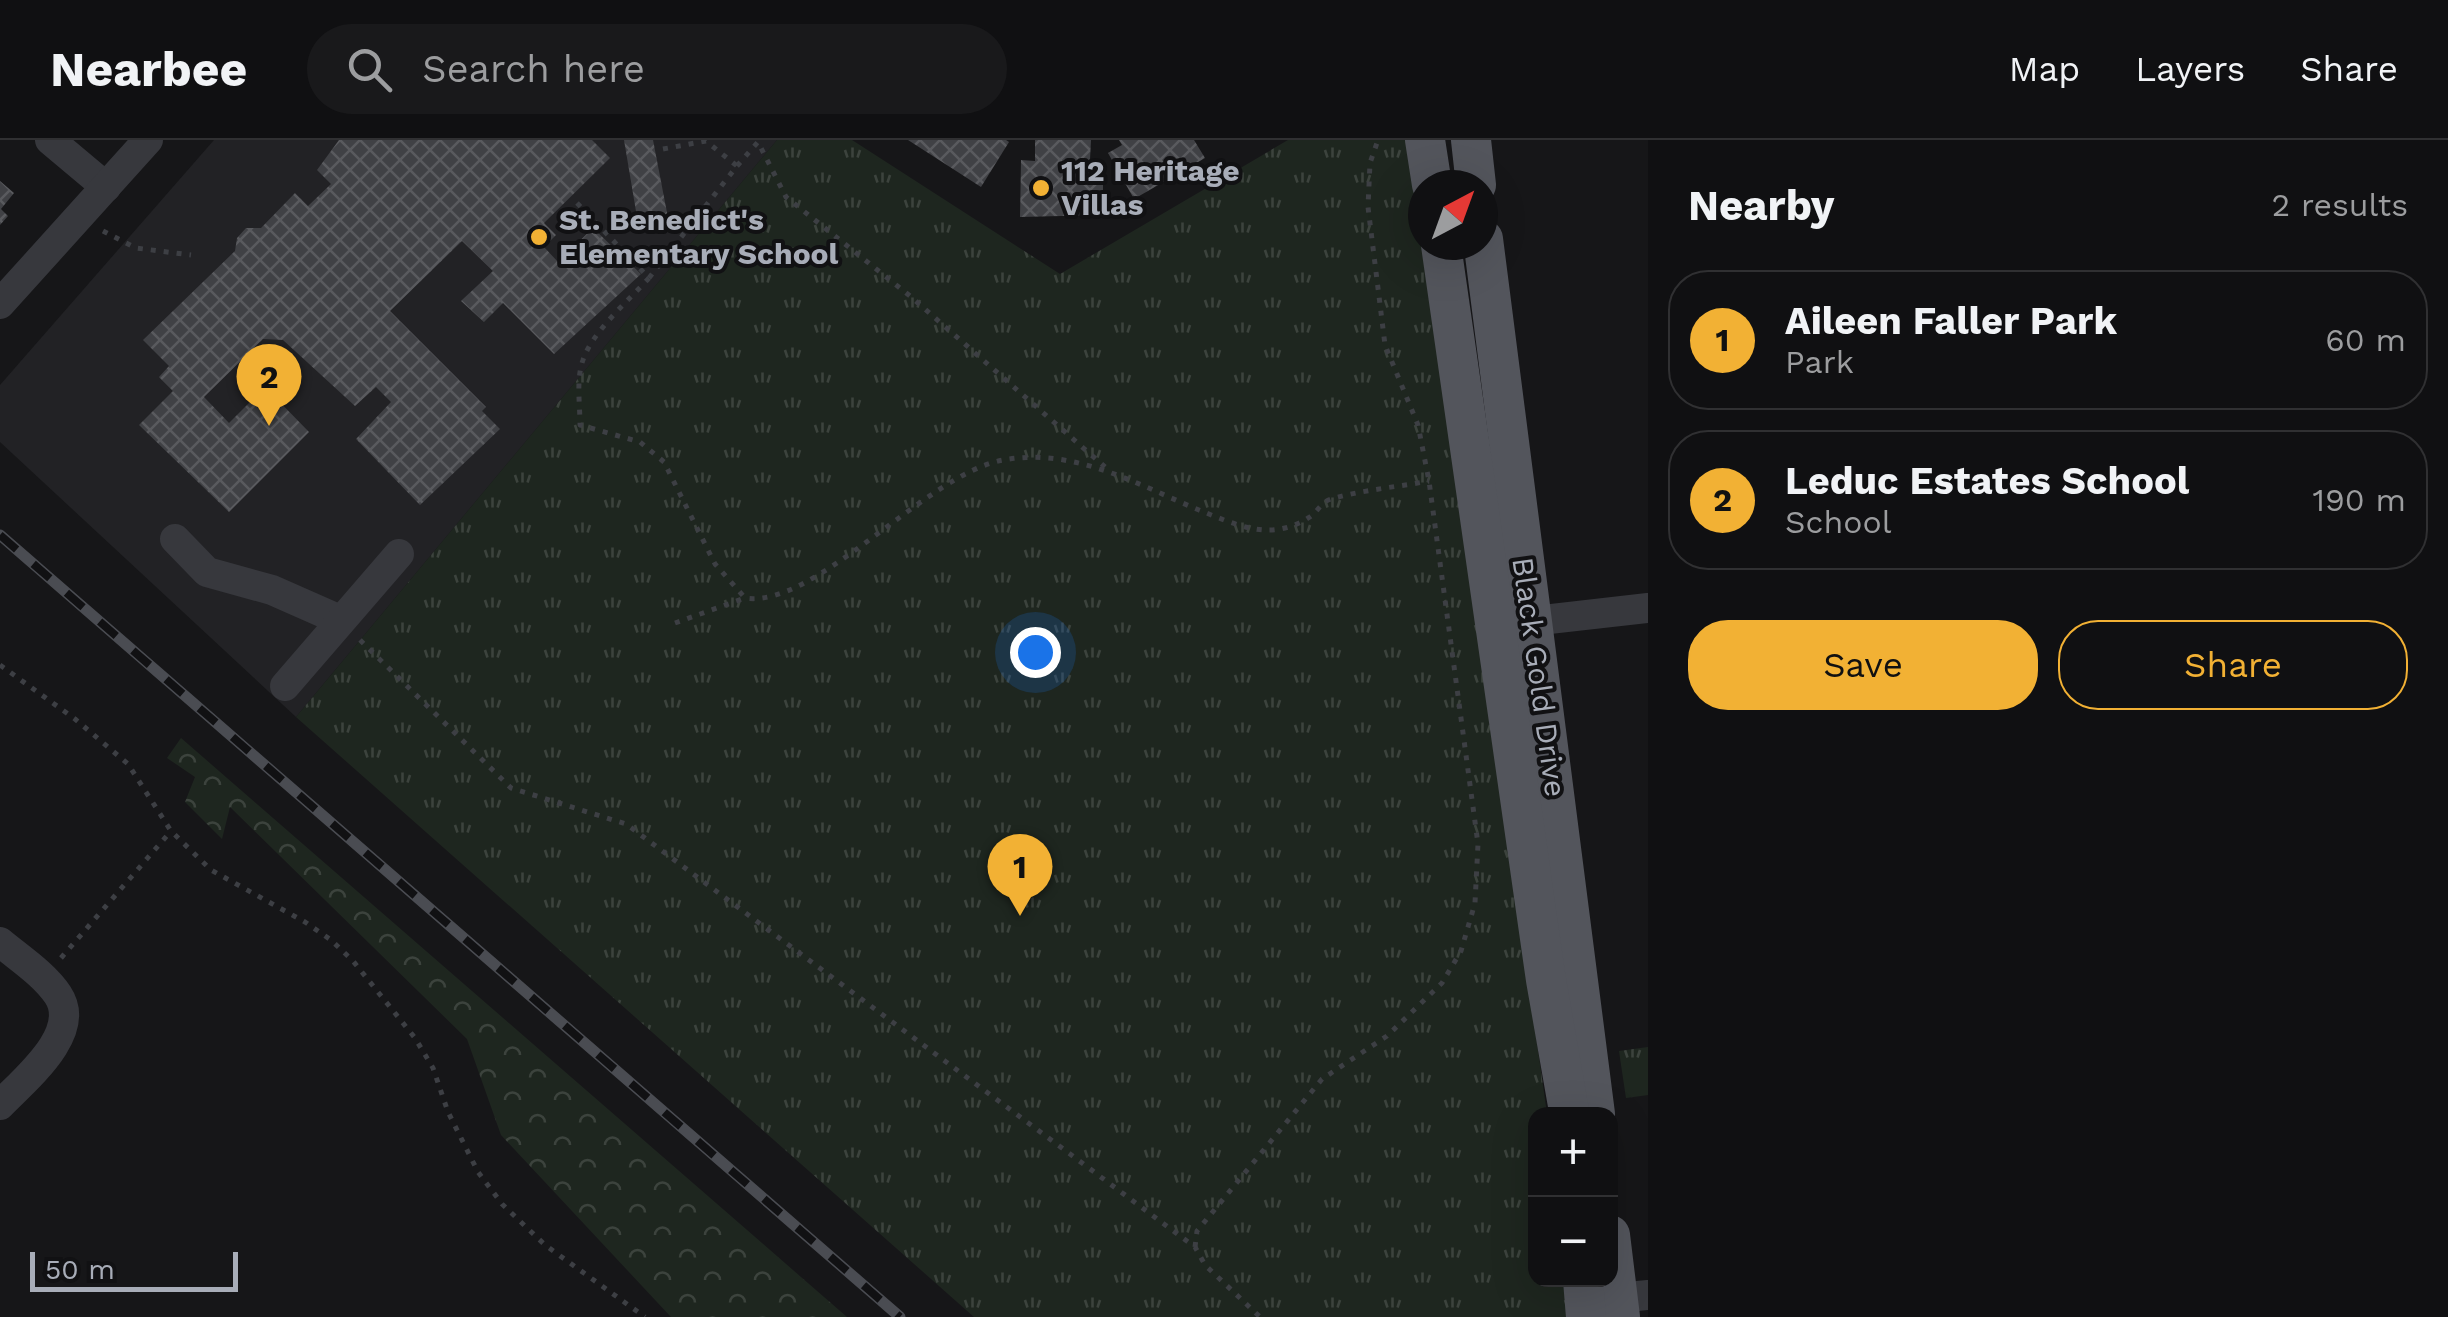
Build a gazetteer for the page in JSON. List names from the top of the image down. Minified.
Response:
{"streets":{"main road":["Black Gold Drive"]},"places":["112 Heritage Villas","St. Benedict's Elementary School"],"scale_bar":"50 m","north":"top right","page":{"header":"Nearbee","search":"Search here","nav":["Map","Layers","Share"],"heading":["Nearby","2 results"],"list":[{"mark":"1","name":"Aileen Faller Park","note":"Park","value":"60 m"},{"mark":"2","name":"Leduc Estates School","note":"School","value":"190 m"}],"pins":["2","1"],"buttons":["Save","Share"],"map_buttons":["+","−"],"scale":"50 m"}}
